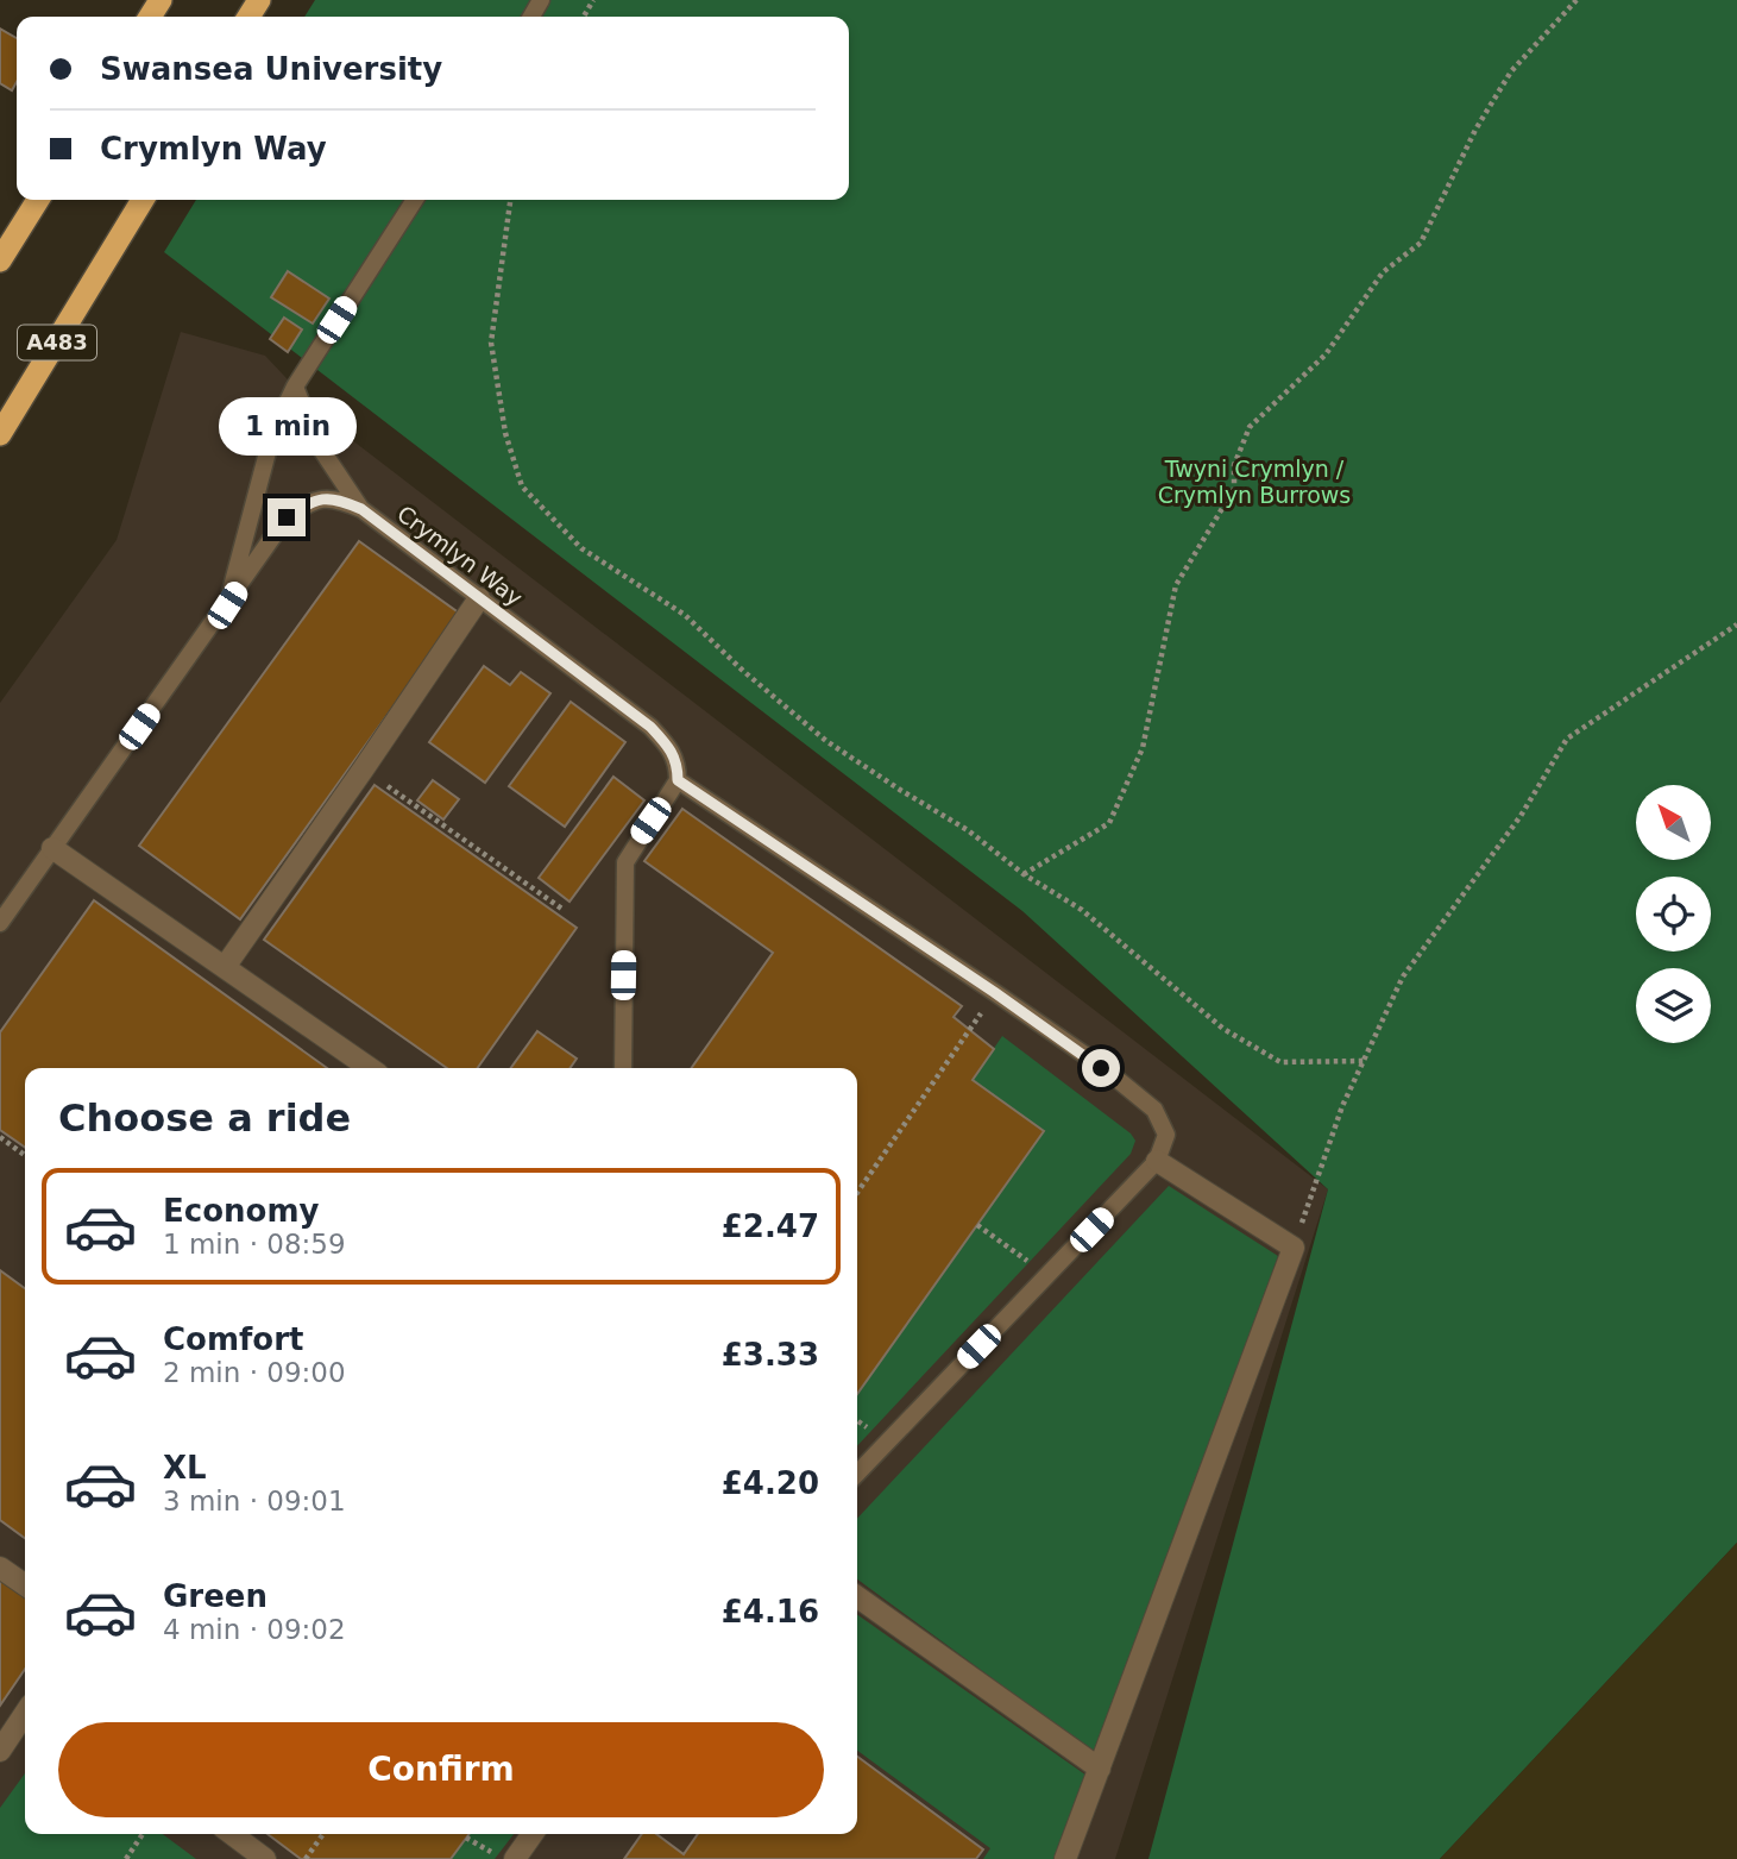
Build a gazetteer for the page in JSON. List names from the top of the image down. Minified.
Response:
{"streets":{"highway":["A483"],"lane":["Crymlyn Way"]},"parks":["Twyni Crymlyn / Crymlyn Burrows"],"north":"top left","page":{"banner":["Swansea University","Crymlyn Way"],"bubble":"1 min","heading":"Choose a ride","list":[{"name":"Economy","note":"1 min · 08:59","value":"£2.47"},{"name":"Comfort","note":"2 min · 09:00","value":"£3.33"},{"name":"XL","note":"3 min · 09:01","value":"£4.20"},{"name":"Green","note":"4 min · 09:02","value":"£4.16"}],"buttons":"Confirm"}}
